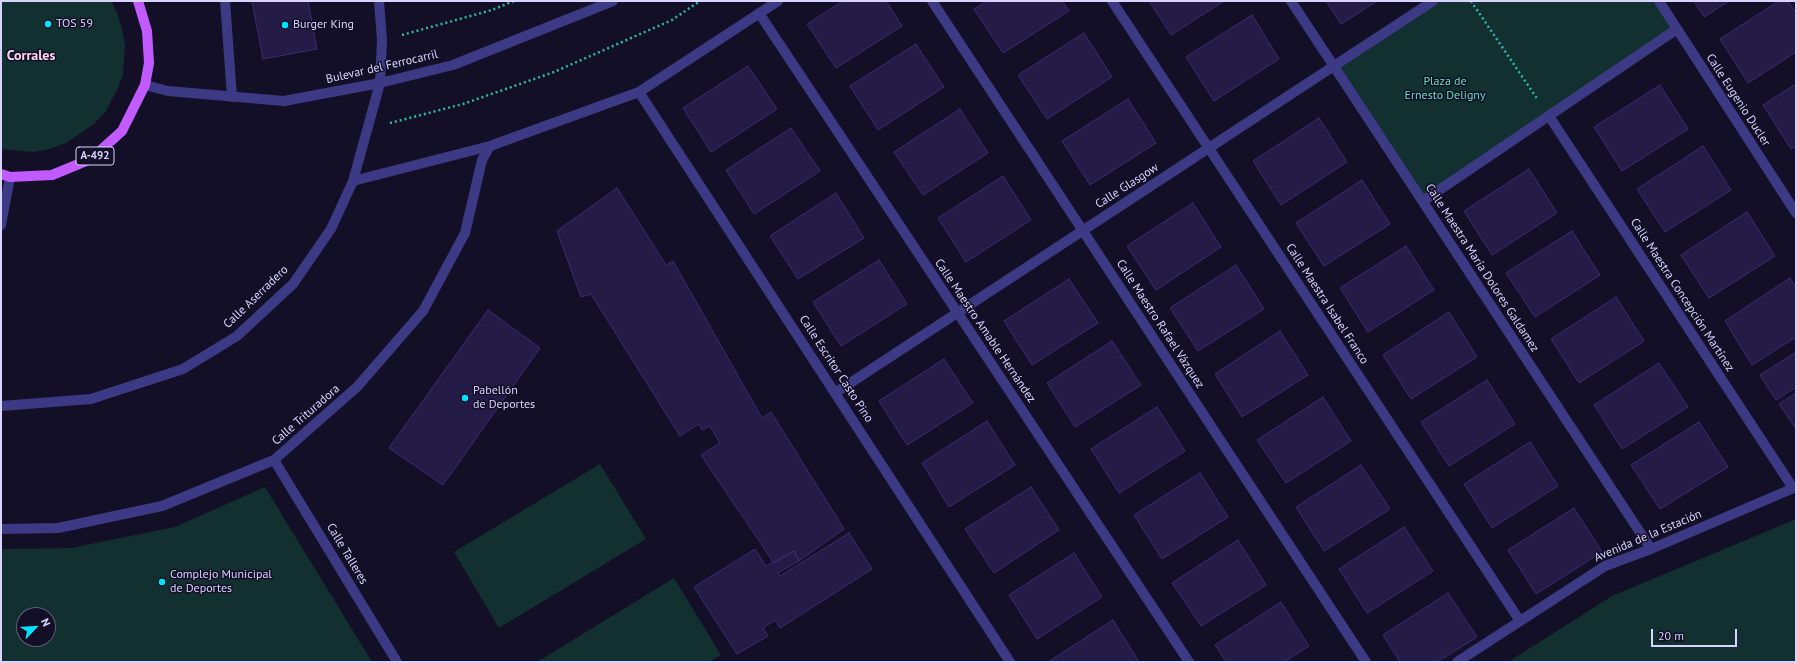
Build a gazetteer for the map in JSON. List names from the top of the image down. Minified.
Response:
{"streets":{"main road":["A-492"],"street":["Bulevar del Ferrocarril","Calle Eugenio Ducler","Calle Glasgow","Calle Maestra María Dolores Galdamez","Calle Maestra Concepción Martínez","Calle Aserradero","Calle Maestra Isabel Franco","Calle Maestro Rafael Vázquez","Calle Maestro Amable Hernández","Calle Escritor Casto Pino","Calle Trituradora","Avenida de la Estación","Calle Talleres"]},"crossings":[["Bulevar del Ferrocarril","A-492"],["Bulevar del Ferrocarril","Calle Aserradero"],["Calle Glasgow","Calle Maestra María Dolores Galdamez"],["Calle Glasgow","Calle Maestra Isabel Franco"],["Calle Glasgow","Calle Maestro Rafael Vázquez"],["Calle Glasgow","Calle Maestro Amable Hernández"],["Calle Glasgow","Calle Escritor Casto Pino"],["Calle Maestra María Dolores Galdamez","Avenida de la Estación"],["Calle Maestra Concepción Martínez","Avenida de la Estación"],["Calle Maestra Isabel Franco","Avenida de la Estación"],["Calle Trituradora","Calle Talleres"]],"districts":["Corrales"],"parks":["Plaza de Ernesto Deligny"],"places":["TOS 59","Burger King","Pabellón de Deportes","Complejo Municipal de Deportes"],"scale_bar":"20 m","north":"top right"}
